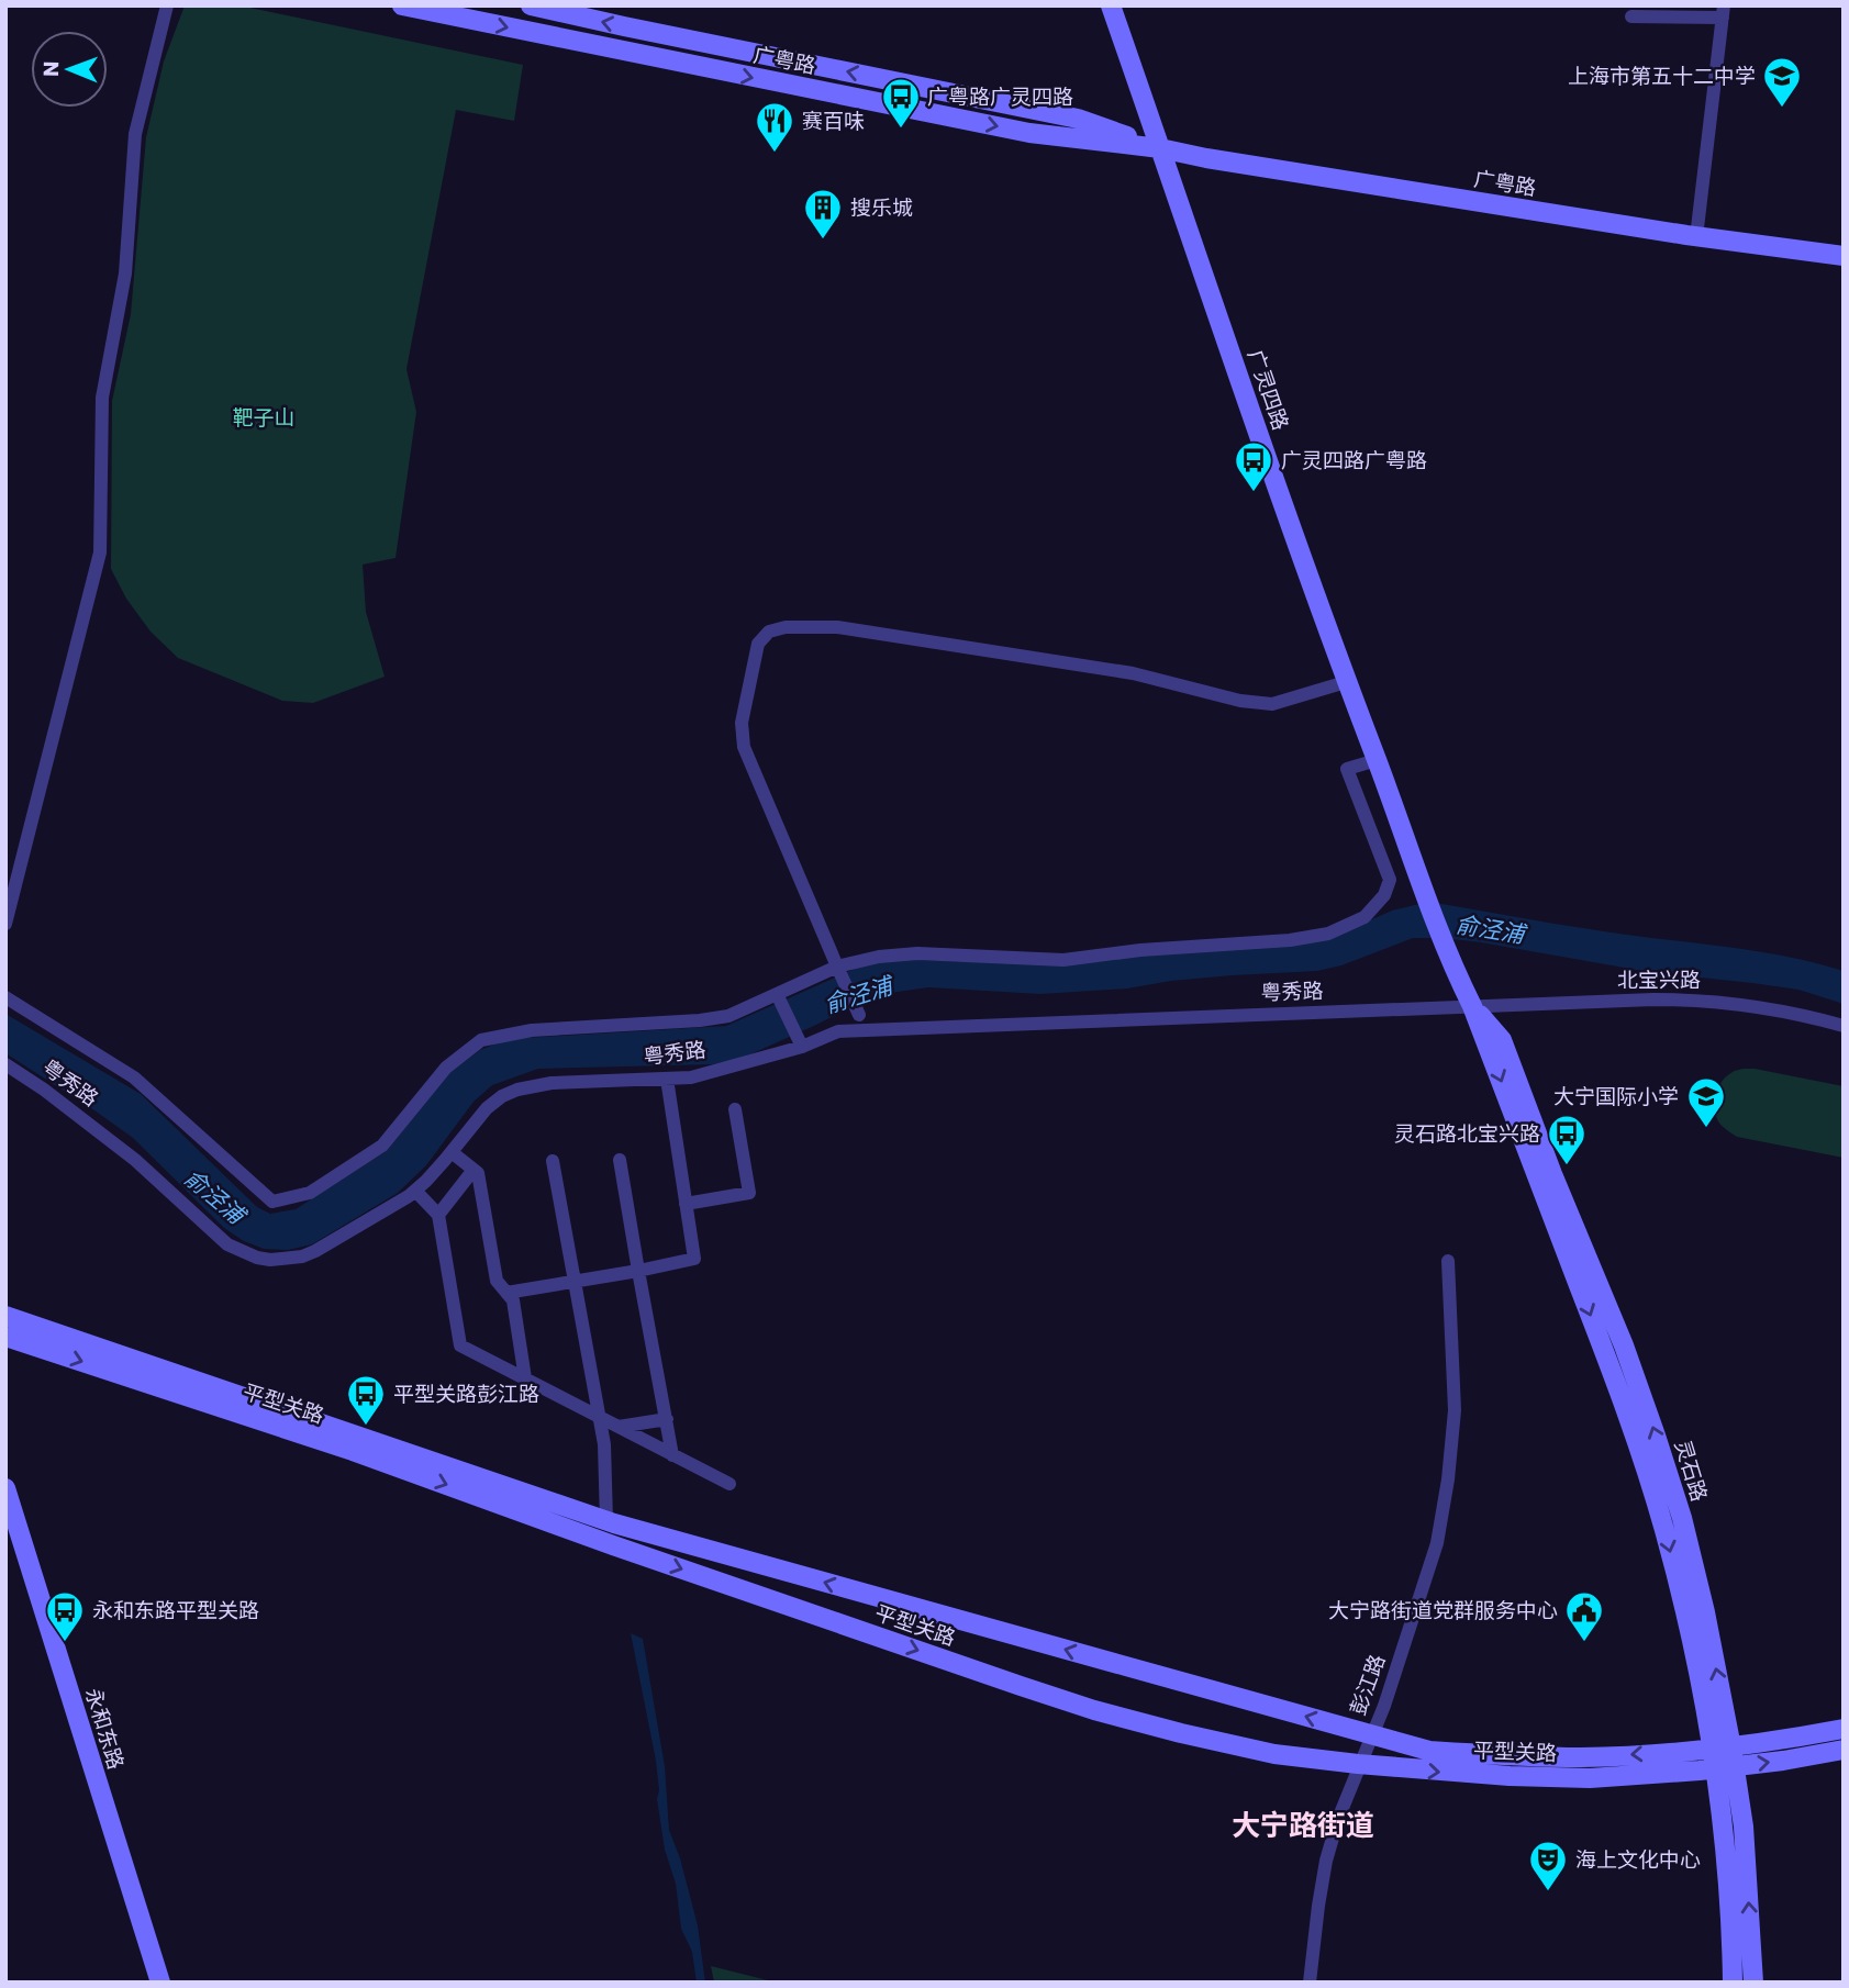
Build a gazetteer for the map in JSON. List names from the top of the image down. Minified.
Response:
{"streets":{"main road":["广粤路","广灵四路","平型关路","灵石路","永和东路"],"street":["北宝兴路","粤秀路","彭江路"]},"crossings":[["广粤路","广灵四路"],["广灵四路","灵石路"],["北宝兴路","粤秀路"],["北宝兴路","灵石路"],["粤秀路","灵石路"],["平型关路","灵石路"],["平型关路","彭江路"]],"districts":["大宁路街道"],"water":["俞泾浦"],"parks":["靶子山"],"places":{"school or university":["上海市第五十二中学","大宁国际小学"],"bus stop":["广粤路广灵四路","广灵四路广粤路","灵石路北宝兴路","平型关路彭江路","永和东路平型关路"],"restaurant":["赛百味"],"building":["搜乐城"],"public building":["大宁路街道党群服务中心"],"theatre":["海上文化中心"]},"north":"left"}
